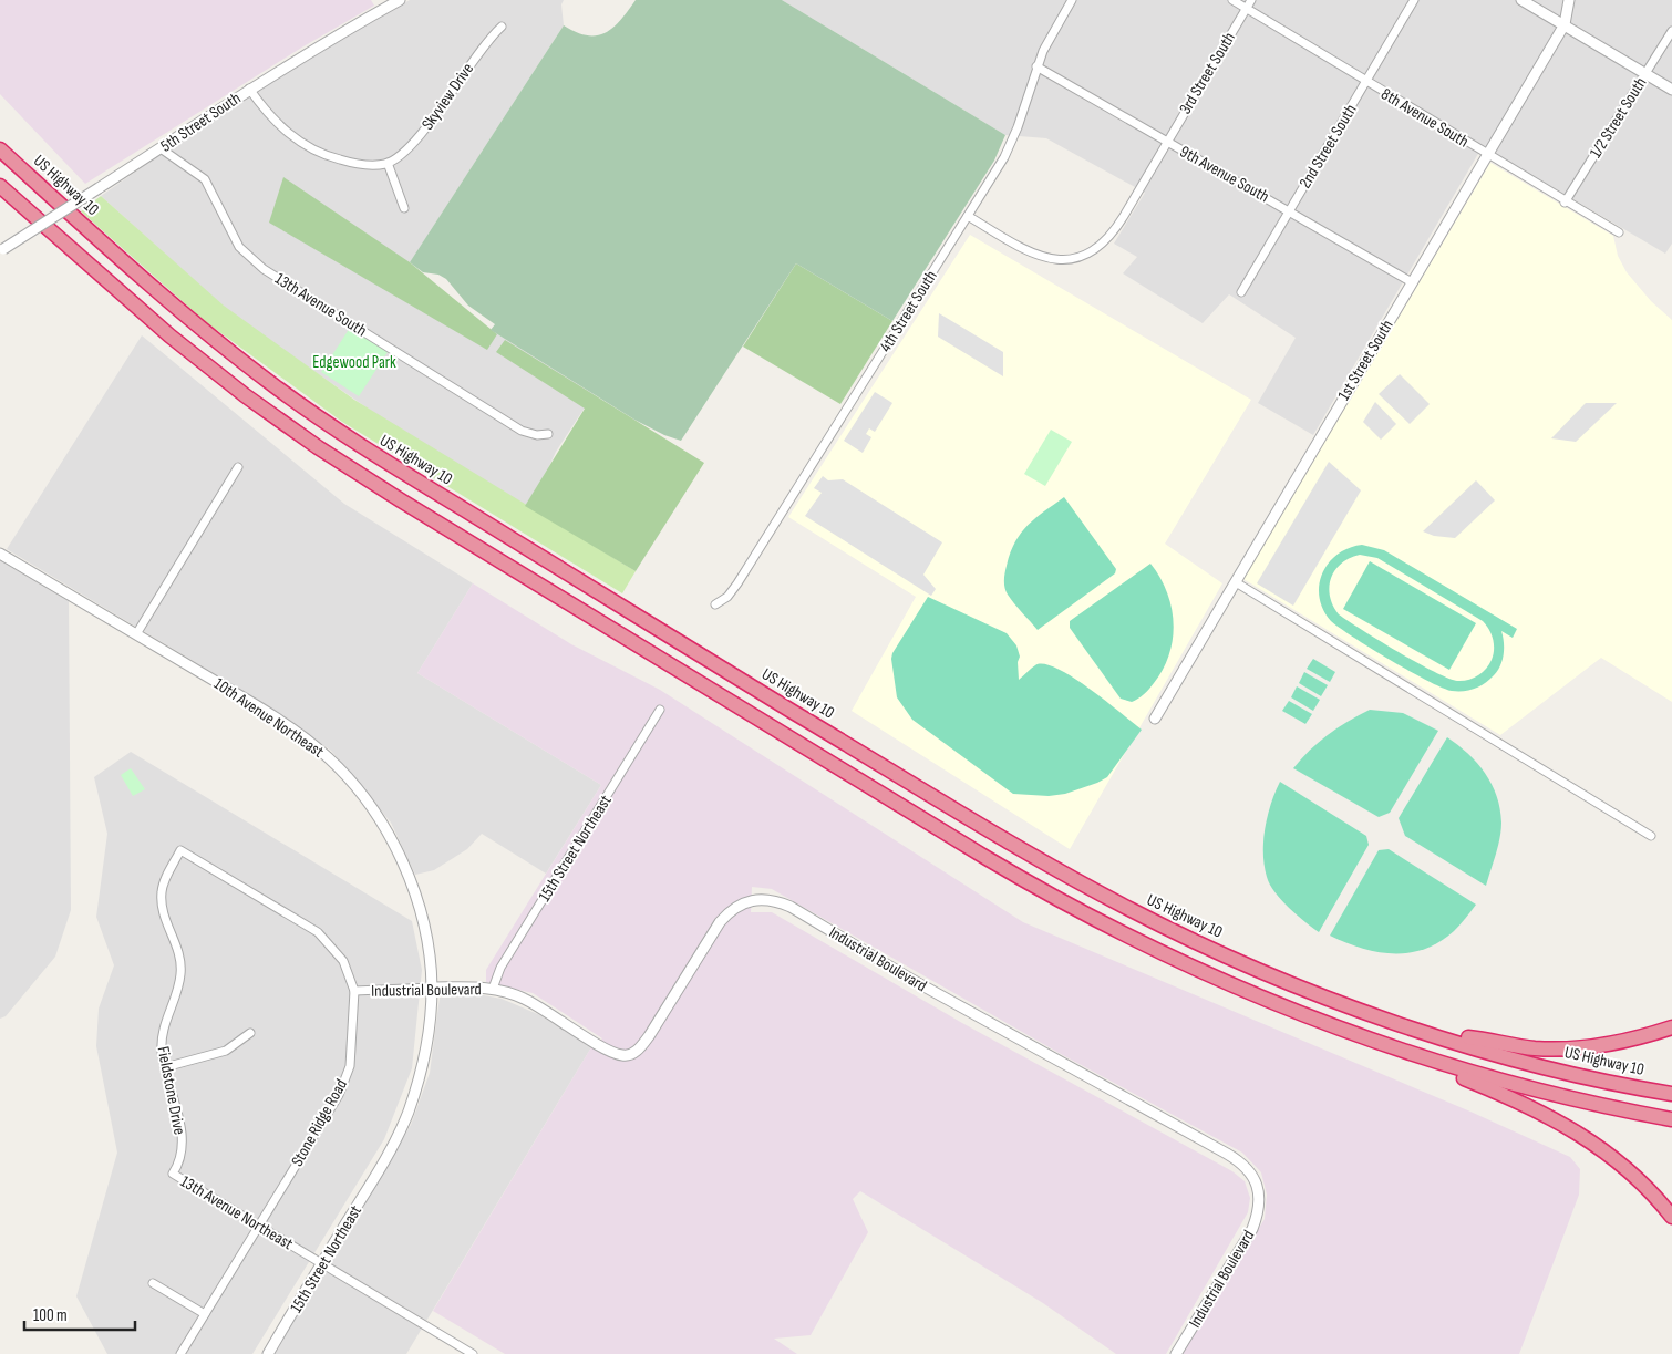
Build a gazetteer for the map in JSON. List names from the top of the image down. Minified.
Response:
{"streets":{"highway":["US Highway 10"],"street":["3rd Street South","Skyview Drive","8th Avenue South","1/2 Street South","5th Street South","2nd Street South","9th Avenue South","13th Avenue South","4th Street South","1st Street South","10th Avenue Northeast","15th Street Northeast","Industrial Boulevard","Fieldstone Drive","Stone Ridge Road","13th Avenue Northeast"]},"crossings":[["3rd Street South","8th Avenue South"],["3rd Street South","9th Avenue South"],["3rd Street South","4th Street South"],["8th Avenue South","1/2 Street South"],["8th Avenue South","2nd Street South"],["8th Avenue South","1st Street South"],["5th Street South","13th Avenue South"],["2nd Street South","9th Avenue South"],["9th Avenue South","4th Street South"],["9th Avenue South","1st Street South"],["10th Avenue Northeast","15th Street Northeast"],["10th Avenue Northeast","Industrial Boulevard"],["15th Street Northeast","Industrial Boulevard"],["15th Street Northeast","13th Avenue Northeast"],["Industrial Boulevard","Stone Ridge Road"],["Fieldstone Drive","Stone Ridge Road"],["Fieldstone Drive","13th Avenue Northeast"],["Stone Ridge Road","13th Avenue Northeast"]],"parks":["Edgewood Park"],"scale_bar":"100 m"}
